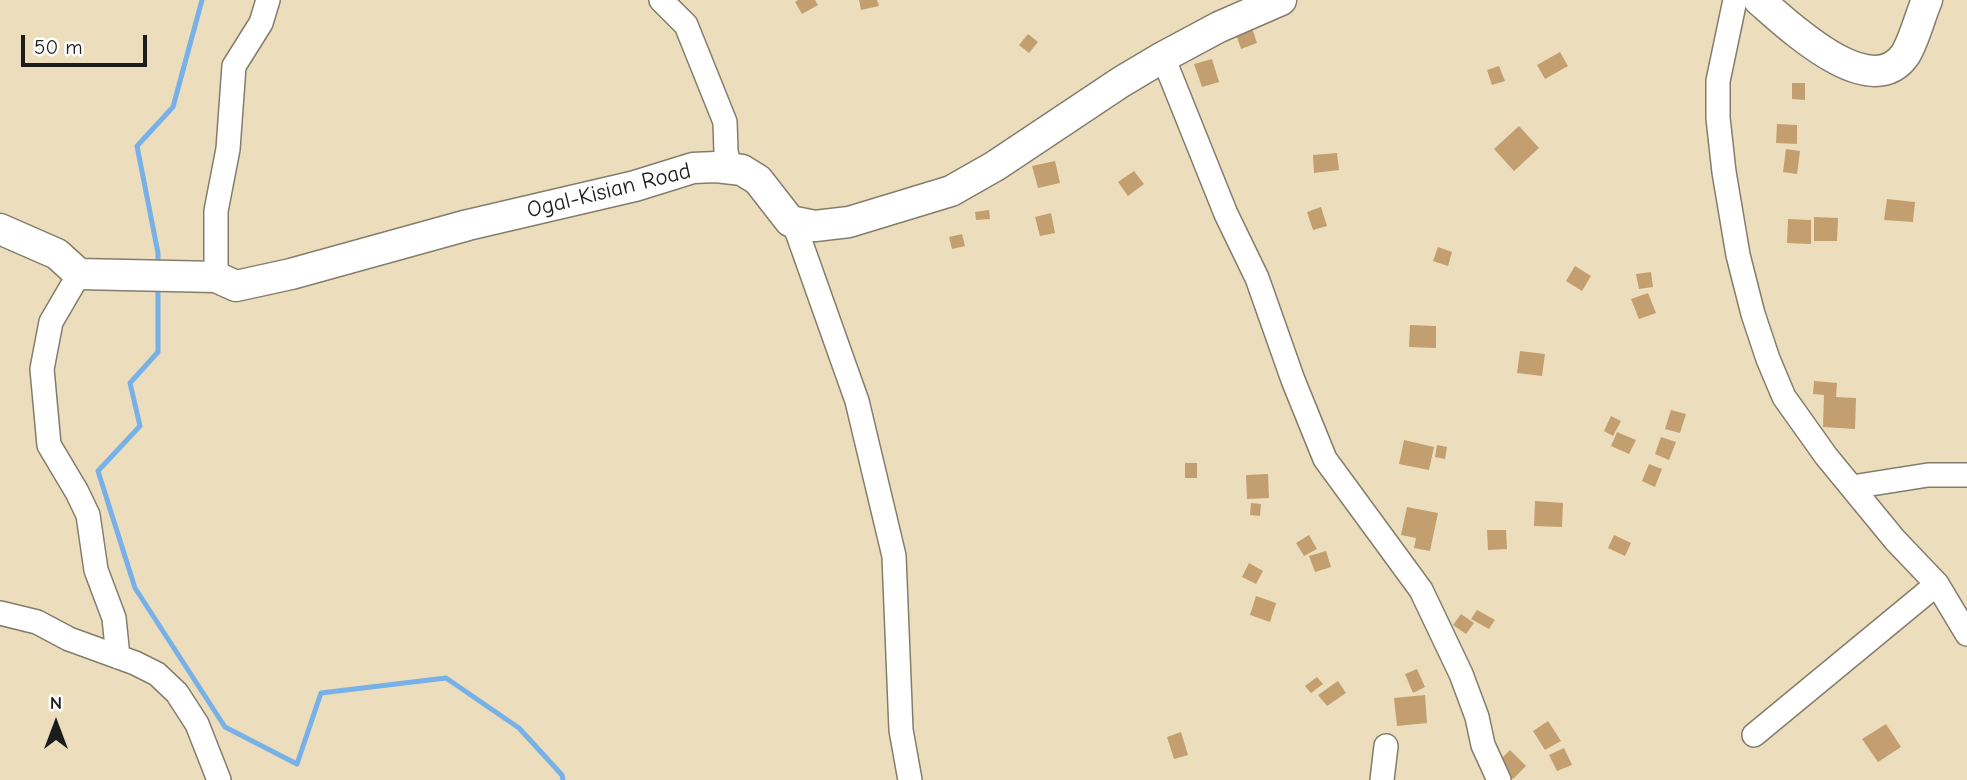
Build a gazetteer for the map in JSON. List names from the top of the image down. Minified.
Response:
{"streets":{"main road":["Ogal-Kisian Road"]},"scale_bar":"50 m","north":"top"}
